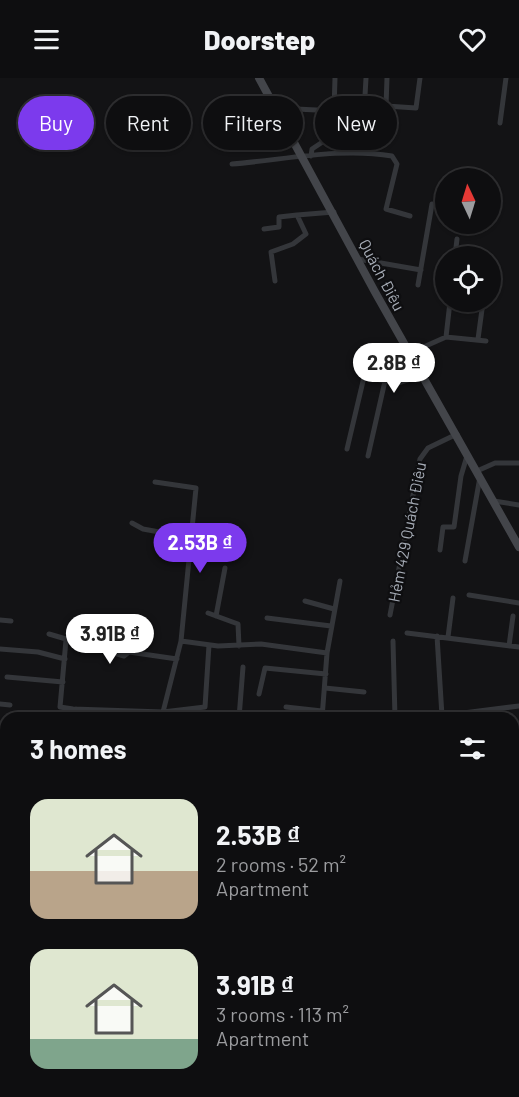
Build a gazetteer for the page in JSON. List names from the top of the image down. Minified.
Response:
{"streets":{"main road":["Quách Điêu"],"street":["Hẻm 429 Quách Điêu"]},"crossings":[["Quách Điêu","Hẻm 429 Quách Điêu"]],"north":"top","page":{"header":"Doorstep","chip":["Buy","Rent","Filters","New"],"price":["2.8B ₫","2.53B ₫","3.91B ₫"],"heading":"3 homes","list":[{"name":"2.53B ₫","note":"2 rooms · 52 m² · Apartment"},{"name":"3.91B ₫","note":"3 rooms · 113 m² · Apartment"}]}}
